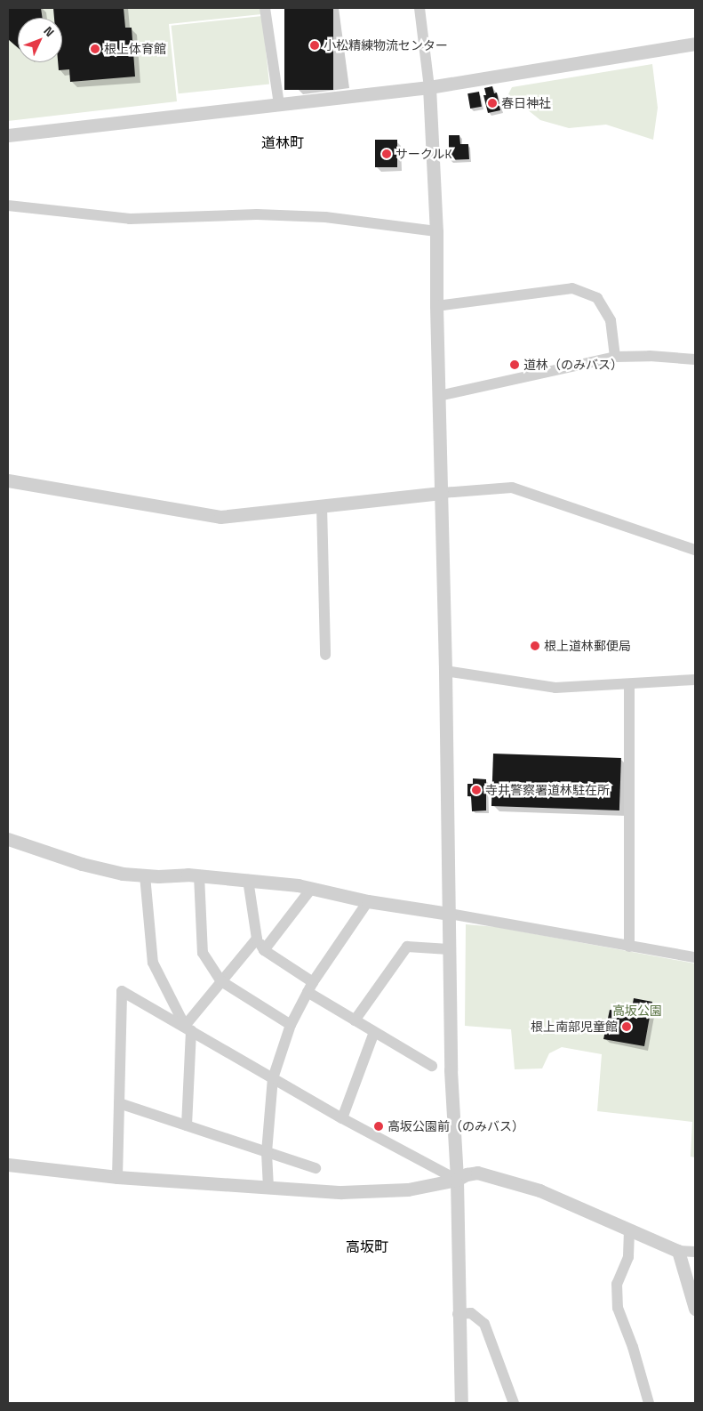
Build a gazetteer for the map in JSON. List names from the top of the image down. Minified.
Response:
{"districts":["道林町","高坂町"],"parks":["高坂公園"],"places":["小松精練物流センター","根上体育館","春日神社","サークルK","道林（のみバス）","根上道林郵便局","寺井警察署道林駐在所","根上南部児童館","高坂公園前（のみバス）"],"north":"top right"}
